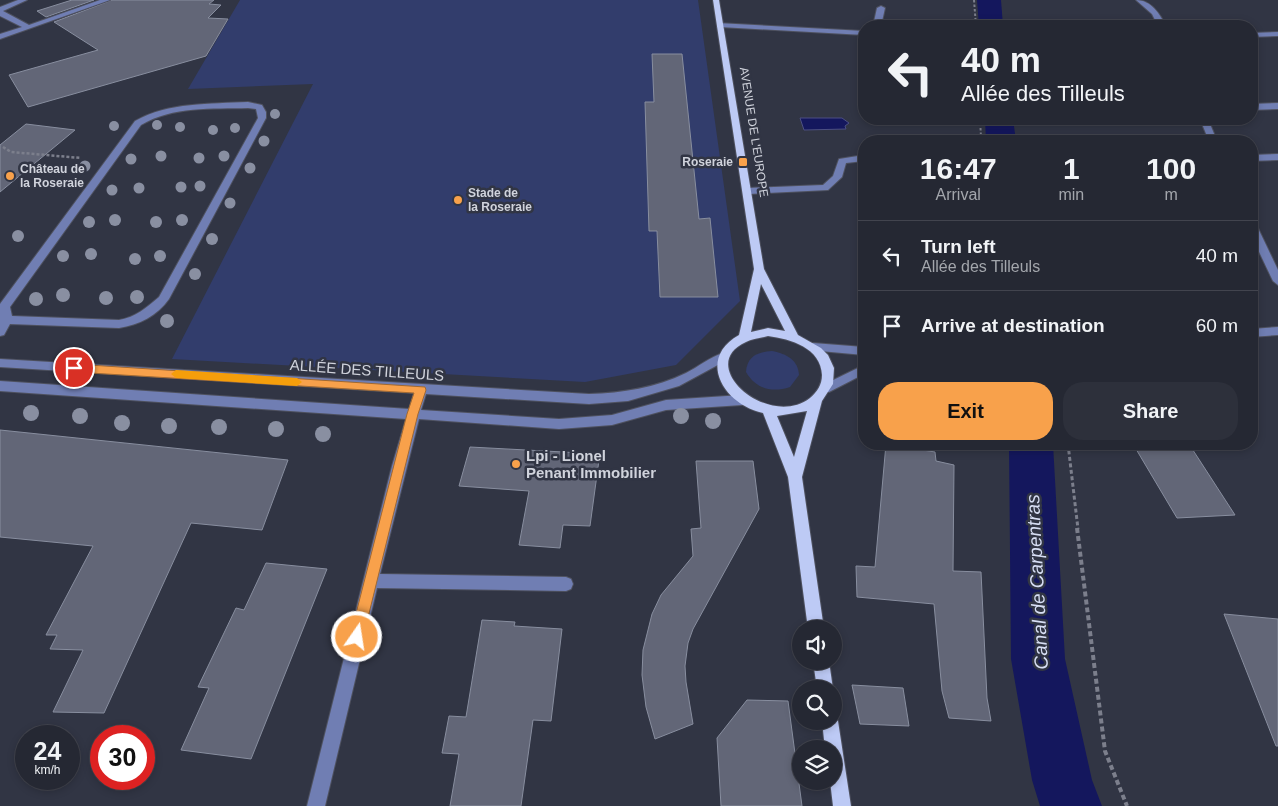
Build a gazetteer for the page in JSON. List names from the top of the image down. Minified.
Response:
{"streets":{"main road":["AVENUE DE L'EUROPE"],"street":["ALLÉE DES TILLEULS"]},"crossings":[["AVENUE DE L'EUROPE","ALLÉE DES TILLEULS"]],"water":["Canal de Carpentras"],"places":{"transit":["Roseraie"],"other":["Château de la Roseraie","Stade de la Roseraie","Lpi - Lionel Penant Immobilier"]},"page":{"turn":["40 m","Allée des Tilleuls"],"eta":["16:47","Arrival","1","min","100","m"],"list":[{"name":"Turn left","note":"Allée des Tilleuls","value":"40 m"},{"name":"Arrive at destination","value":"60 m"}],"buttons":["Exit","Share"],"speed":"24 km/h","limit":"30"}}
